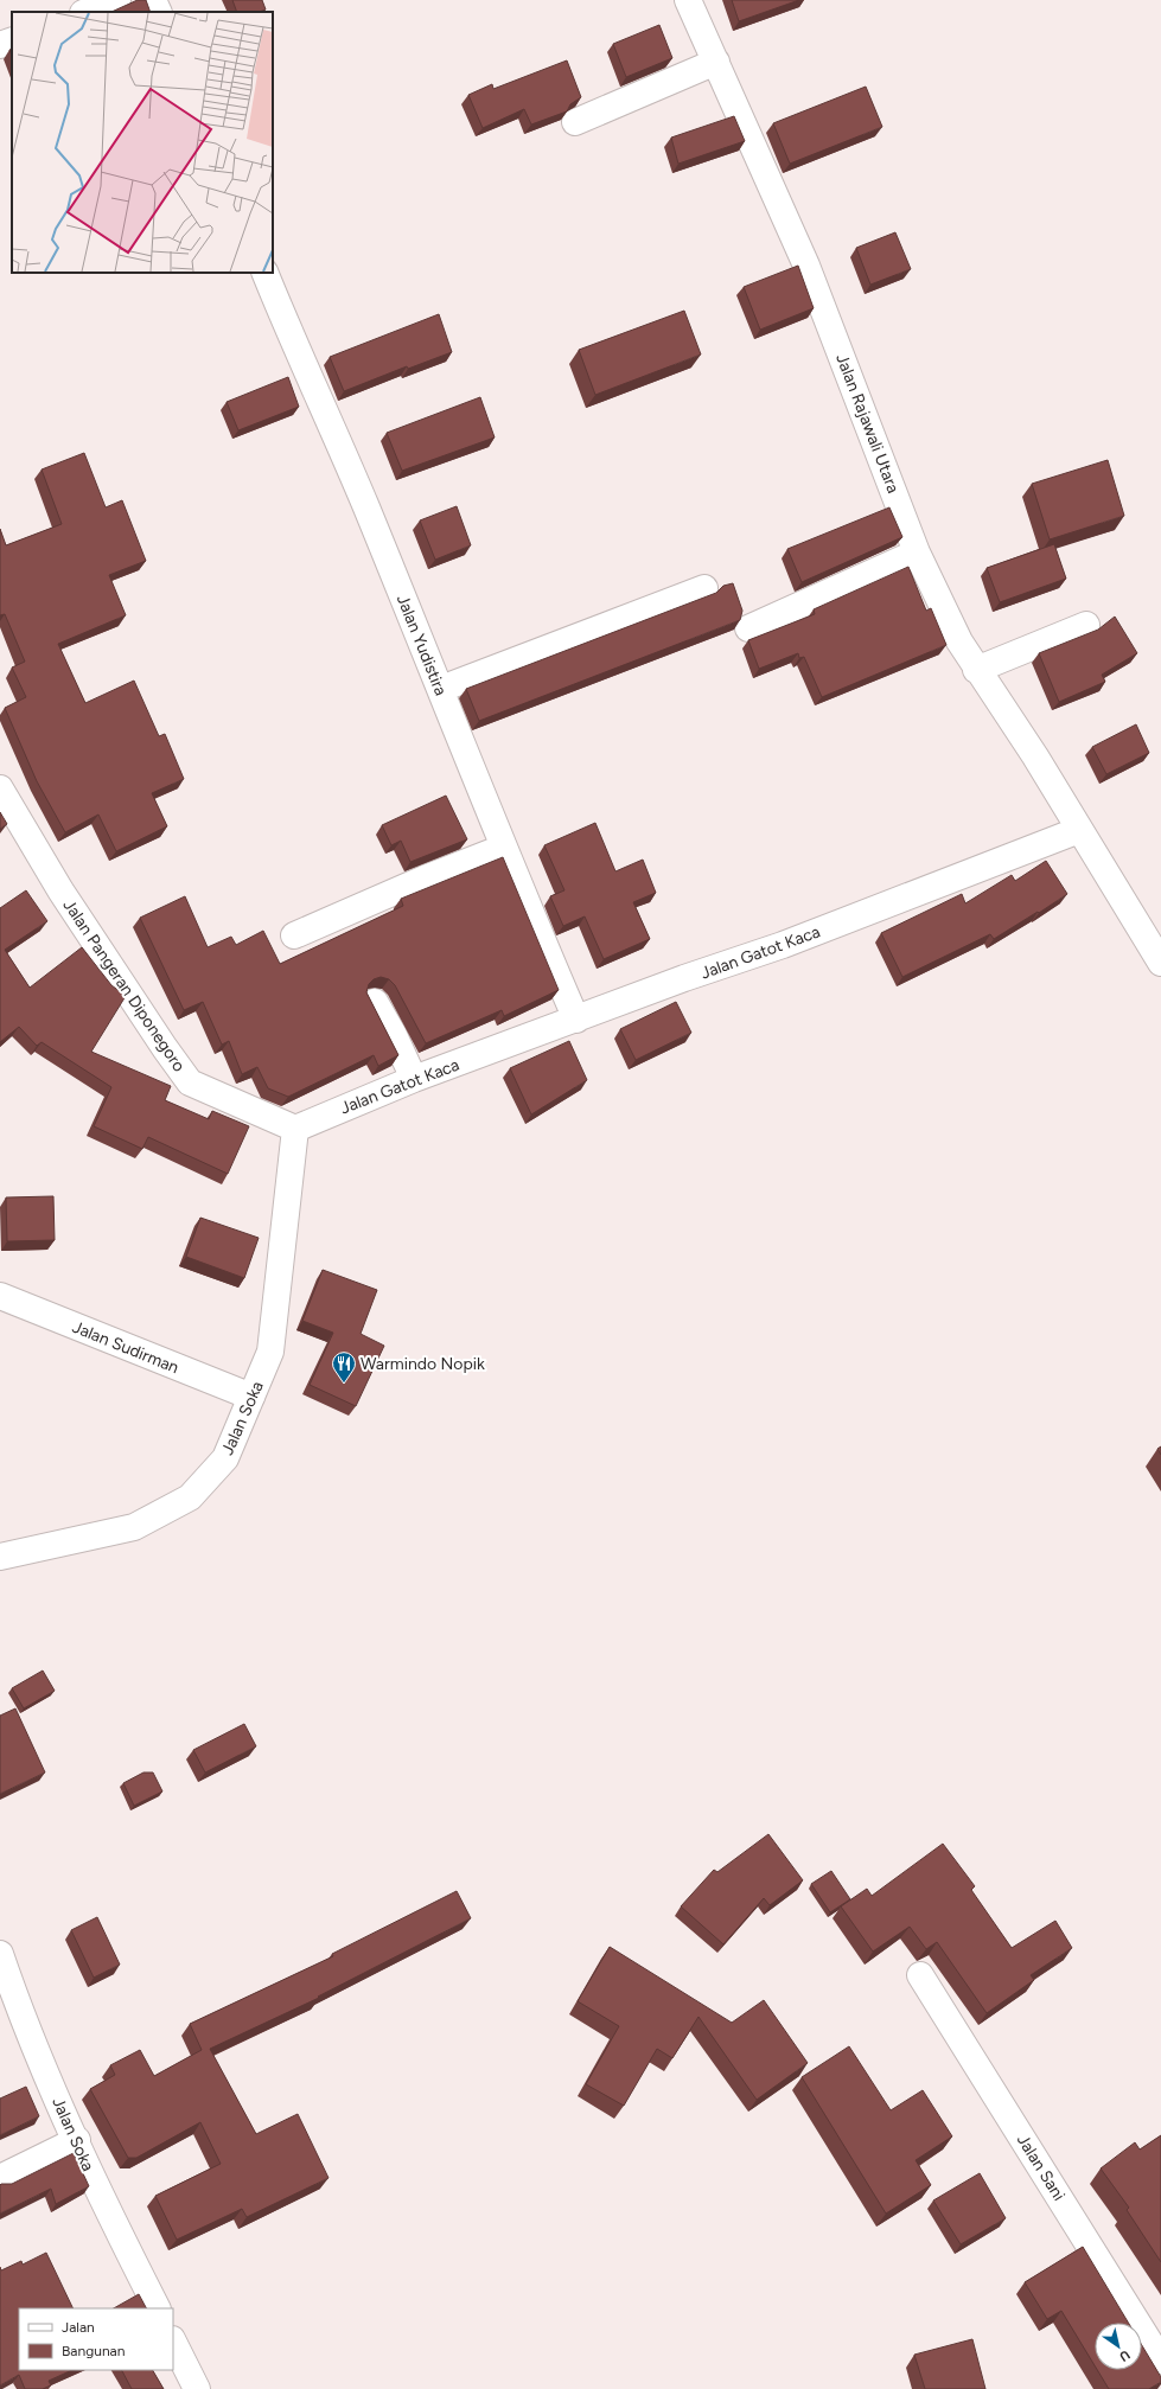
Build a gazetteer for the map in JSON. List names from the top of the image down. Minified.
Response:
{"streets":{"street":["Jalan Rajawali Utara","Jalan Yudistira","Jalan Gatot Kaca","Jalan Pangeran Diponegoro","Jalan Sudirman","Jalan Soka","Jalan Sani"]},"crossings":[["Jalan Rajawali Utara","Jalan Gatot Kaca"],["Jalan Yudistira","Jalan Gatot Kaca"],["Jalan Gatot Kaca","Jalan Pangeran Diponegoro"],["Jalan Gatot Kaca","Jalan Soka"],["Jalan Pangeran Diponegoro","Jalan Soka"],["Jalan Sudirman","Jalan Soka"]],"places":{"restaurant":["Warmindo Nopik"]},"legend":["Jalan","Bangunan"],"north":"bottom right"}
